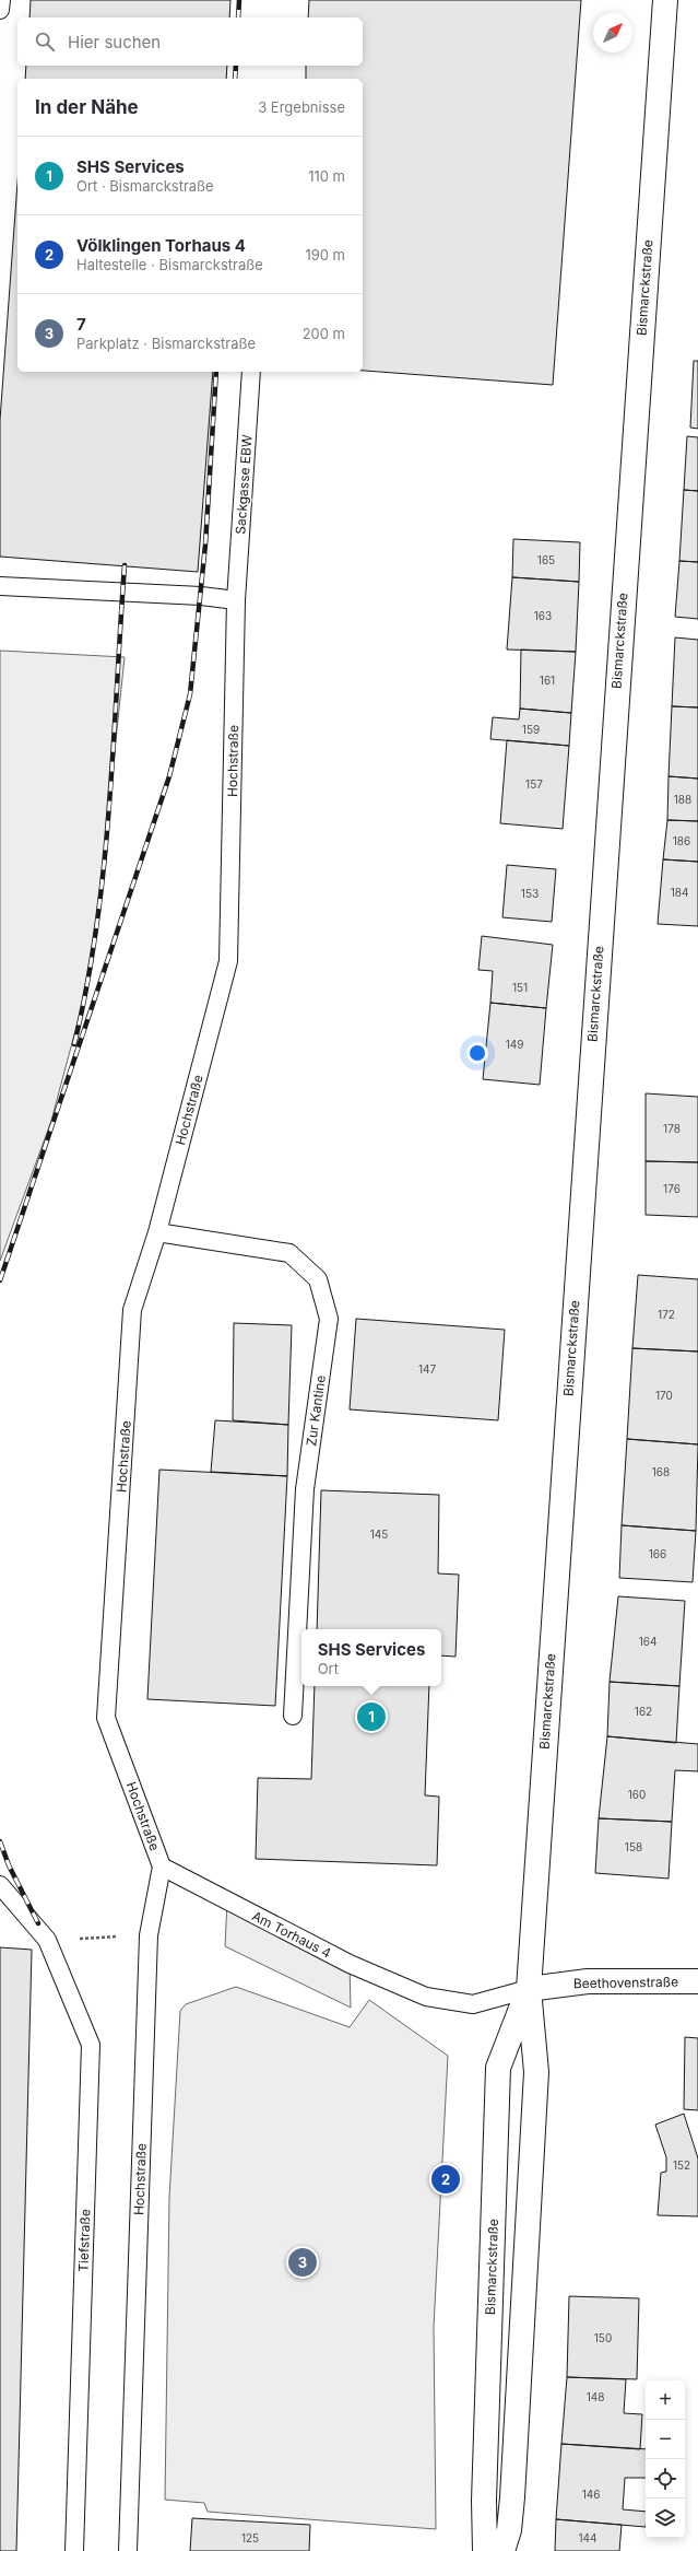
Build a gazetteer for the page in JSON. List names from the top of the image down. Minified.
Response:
{"streets":{"main road":["Bismarckstraße","Beethovenstraße"],"lane":["Sackgasse EBW","Hochstraße","Zur Kantine","Am Torhaus 4","Tiefstraße"]},"crossings":[["Bismarckstraße","Am Torhaus 4"],["Bismarckstraße","Beethovenstraße"],["Sackgasse EBW","Hochstraße"],["Hochstraße","Zur Kantine"],["Hochstraße","Am Torhaus 4"],["Am Torhaus 4","Beethovenstraße"]],"house_numbers":["165","163","161","159","157","188","186","184","153","151","149","178","176","172","147","170","168","145","166","164","162","160","158","152","150","148","146","125","144"],"north":"top right","page":{"search":"Hier suchen","heading":["In der Nähe","3 Ergebnisse"],"list":[{"mark":"1","name":"SHS Services","note":"Ort · Bismarckstraße","value":"110 m"},{"mark":"2","name":"Völklingen Torhaus 4","note":"Haltestelle · Bismarckstraße","value":"190 m"},{"mark":"3","name":"7","note":"Parkplatz · Bismarckstraße","value":"200 m"}],"popup":["SHS Services","Ort"],"pins":["1","2","3"],"map_buttons":["+","−"]}}
